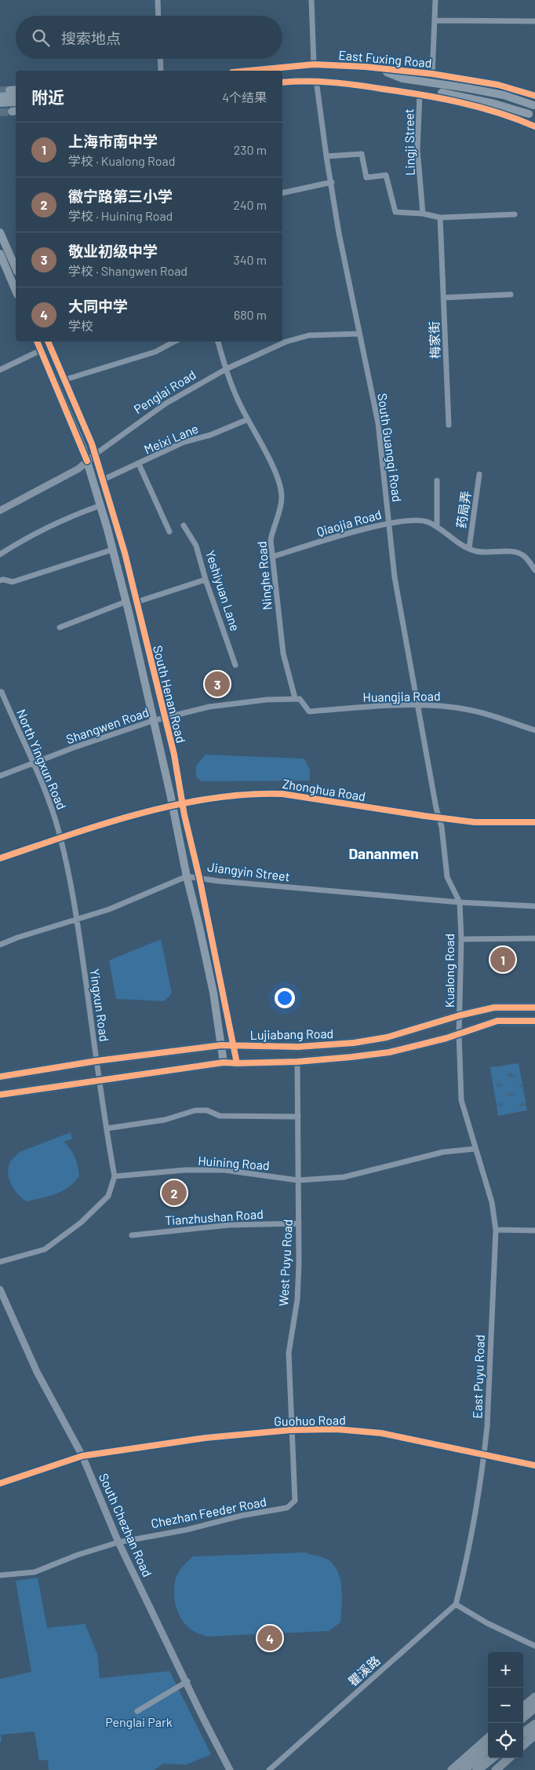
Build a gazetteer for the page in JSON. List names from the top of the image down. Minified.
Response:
{"streets":{"main road":["East Fuxing Road","South Henan Road","Lujiabang Road"],"street":["Lingji Street","梅家街","Penglai Road","Meixi Lane","South Guangqi Road","药局弄","Qiaojia Road","Ninghe Road","Yeshiyuan Lane","Huangjia Road","Shangwen Road","North Yingxun Road","Zhonghua Road","Jiangyin Street","Kualong Road","Yingxun Road","Huining Road","Tianzhushan Road","West Puyu Road","East Puyu Road","Guohuo Road","Chezhan Feeder Road","South Chezhan Road","瞿溪路"]},"crossings":[["East Fuxing Road","Lingji Street"],["East Fuxing Road","South Guangqi Road"],["Penglai Road","South Guangqi Road"],["Penglai Road","Ninghe Road"],["Penglai Road","South Henan Road"],["Meixi Lane","Ninghe Road"],["Meixi Lane","South Henan Road"],["South Guangqi Road","Qiaojia Road"],["South Guangqi Road","Huangjia Road"],["South Guangqi Road","Zhonghua Road"],["South Guangqi Road","Kualong Road"],["药局弄","Qiaojia Road"],["Qiaojia Road","Ninghe Road"],["Ninghe Road","Huangjia Road"],["Ninghe Road","Shangwen Road"],["South Henan Road","Shangwen Road"],["South Henan Road","Zhonghua Road"],["South Henan Road","Jiangyin Street"],["South Henan Road","Lujiabang Road"],["Huangjia Road","Shangwen Road"],["Shangwen Road","North Yingxun Road"],["North Yingxun Road","Zhonghua Road"],["North Yingxun Road","Yingxun Road"],["Zhonghua Road","Kualong Road"],["Zhonghua Road","Yingxun Road"],["Jiangyin Street","Kualong Road"],["Jiangyin Street","Yingxun Road"],["Kualong Road","Lujiabang Road"],["Kualong Road","Huining Road"],["Kualong Road","East Puyu Road"],["Yingxun Road","Lujiabang Road"],["Yingxun Road","Huining Road"],["Lujiabang Road","West Puyu Road"],["Huining Road","West Puyu Road"],["Huining Road","East Puyu Road"],["Tianzhushan Road","West Puyu Road"],["West Puyu Road","Guohuo Road"],["West Puyu Road","Chezhan Feeder Road"],["East Puyu Road","Guohuo Road"],["East Puyu Road","瞿溪路"],["Guohuo Road","South Chezhan Road"],["Chezhan Feeder Road","South Chezhan Road"]],"districts":["Dananmen"],"parks":["Penglai Park"],"page":{"search":"搜索地点","heading":["附近","4个结果"],"list":[{"mark":"1","name":"上海市南中学","note":"学校 · Kualong Road","value":"230 m"},{"mark":"2","name":"徽宁路第三小学","note":"学校 · Huining Road","value":"240 m"},{"mark":"3","name":"敬业初级中学","note":"学校 · Shangwen Road","value":"340 m"},{"mark":"4","name":"大同中学","note":"学校","value":"680 m"}],"pins":["3","1","2","4"],"map_buttons":["+","−"]}}
